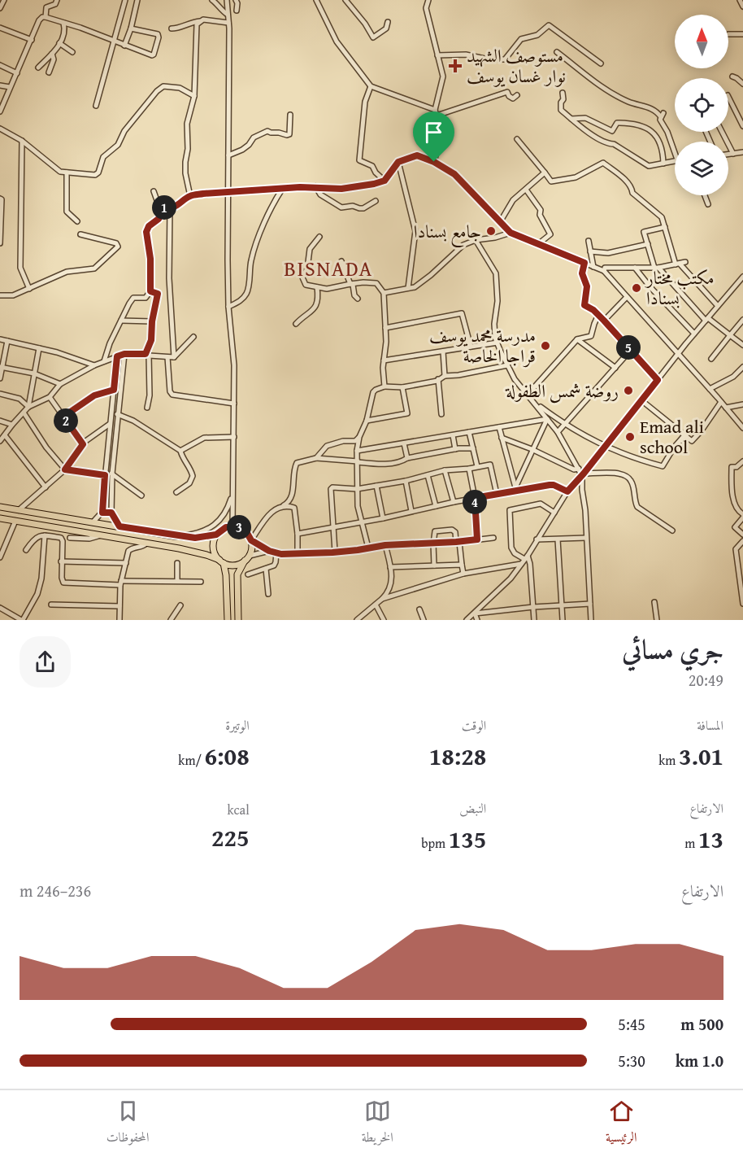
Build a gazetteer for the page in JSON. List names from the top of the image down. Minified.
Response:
{"districts":["BISNADA"],"places":{"health":["مستوصف الشهيد نوار غسان يوسف"],"other":["جامع بسنادا","مكتب مختار بسنادا","مدرسة محمد يوسف قراجا الخاصة","روضة شمس الطفولة","Emad ali school"]},"north":"top","page":{"pins":["1","5","2","4","3"],"heading":["جري مسائي","20:49"],"stats":[["المسافة","3.01 km"],["الوقت","18:28"],["الوتيرة","6:08 /km"],["الارتفاع","13 m"],["النبض","135 bpm"],["kcal","225"]],"chart":["الارتفاع","236–246 m"],"list":[{"name":"500 m","note":"5:45"},{"name":"1.0 km","note":"5:30"}],"tabs":["الرئيسية","الخريطة","المحفوظات"]}}
